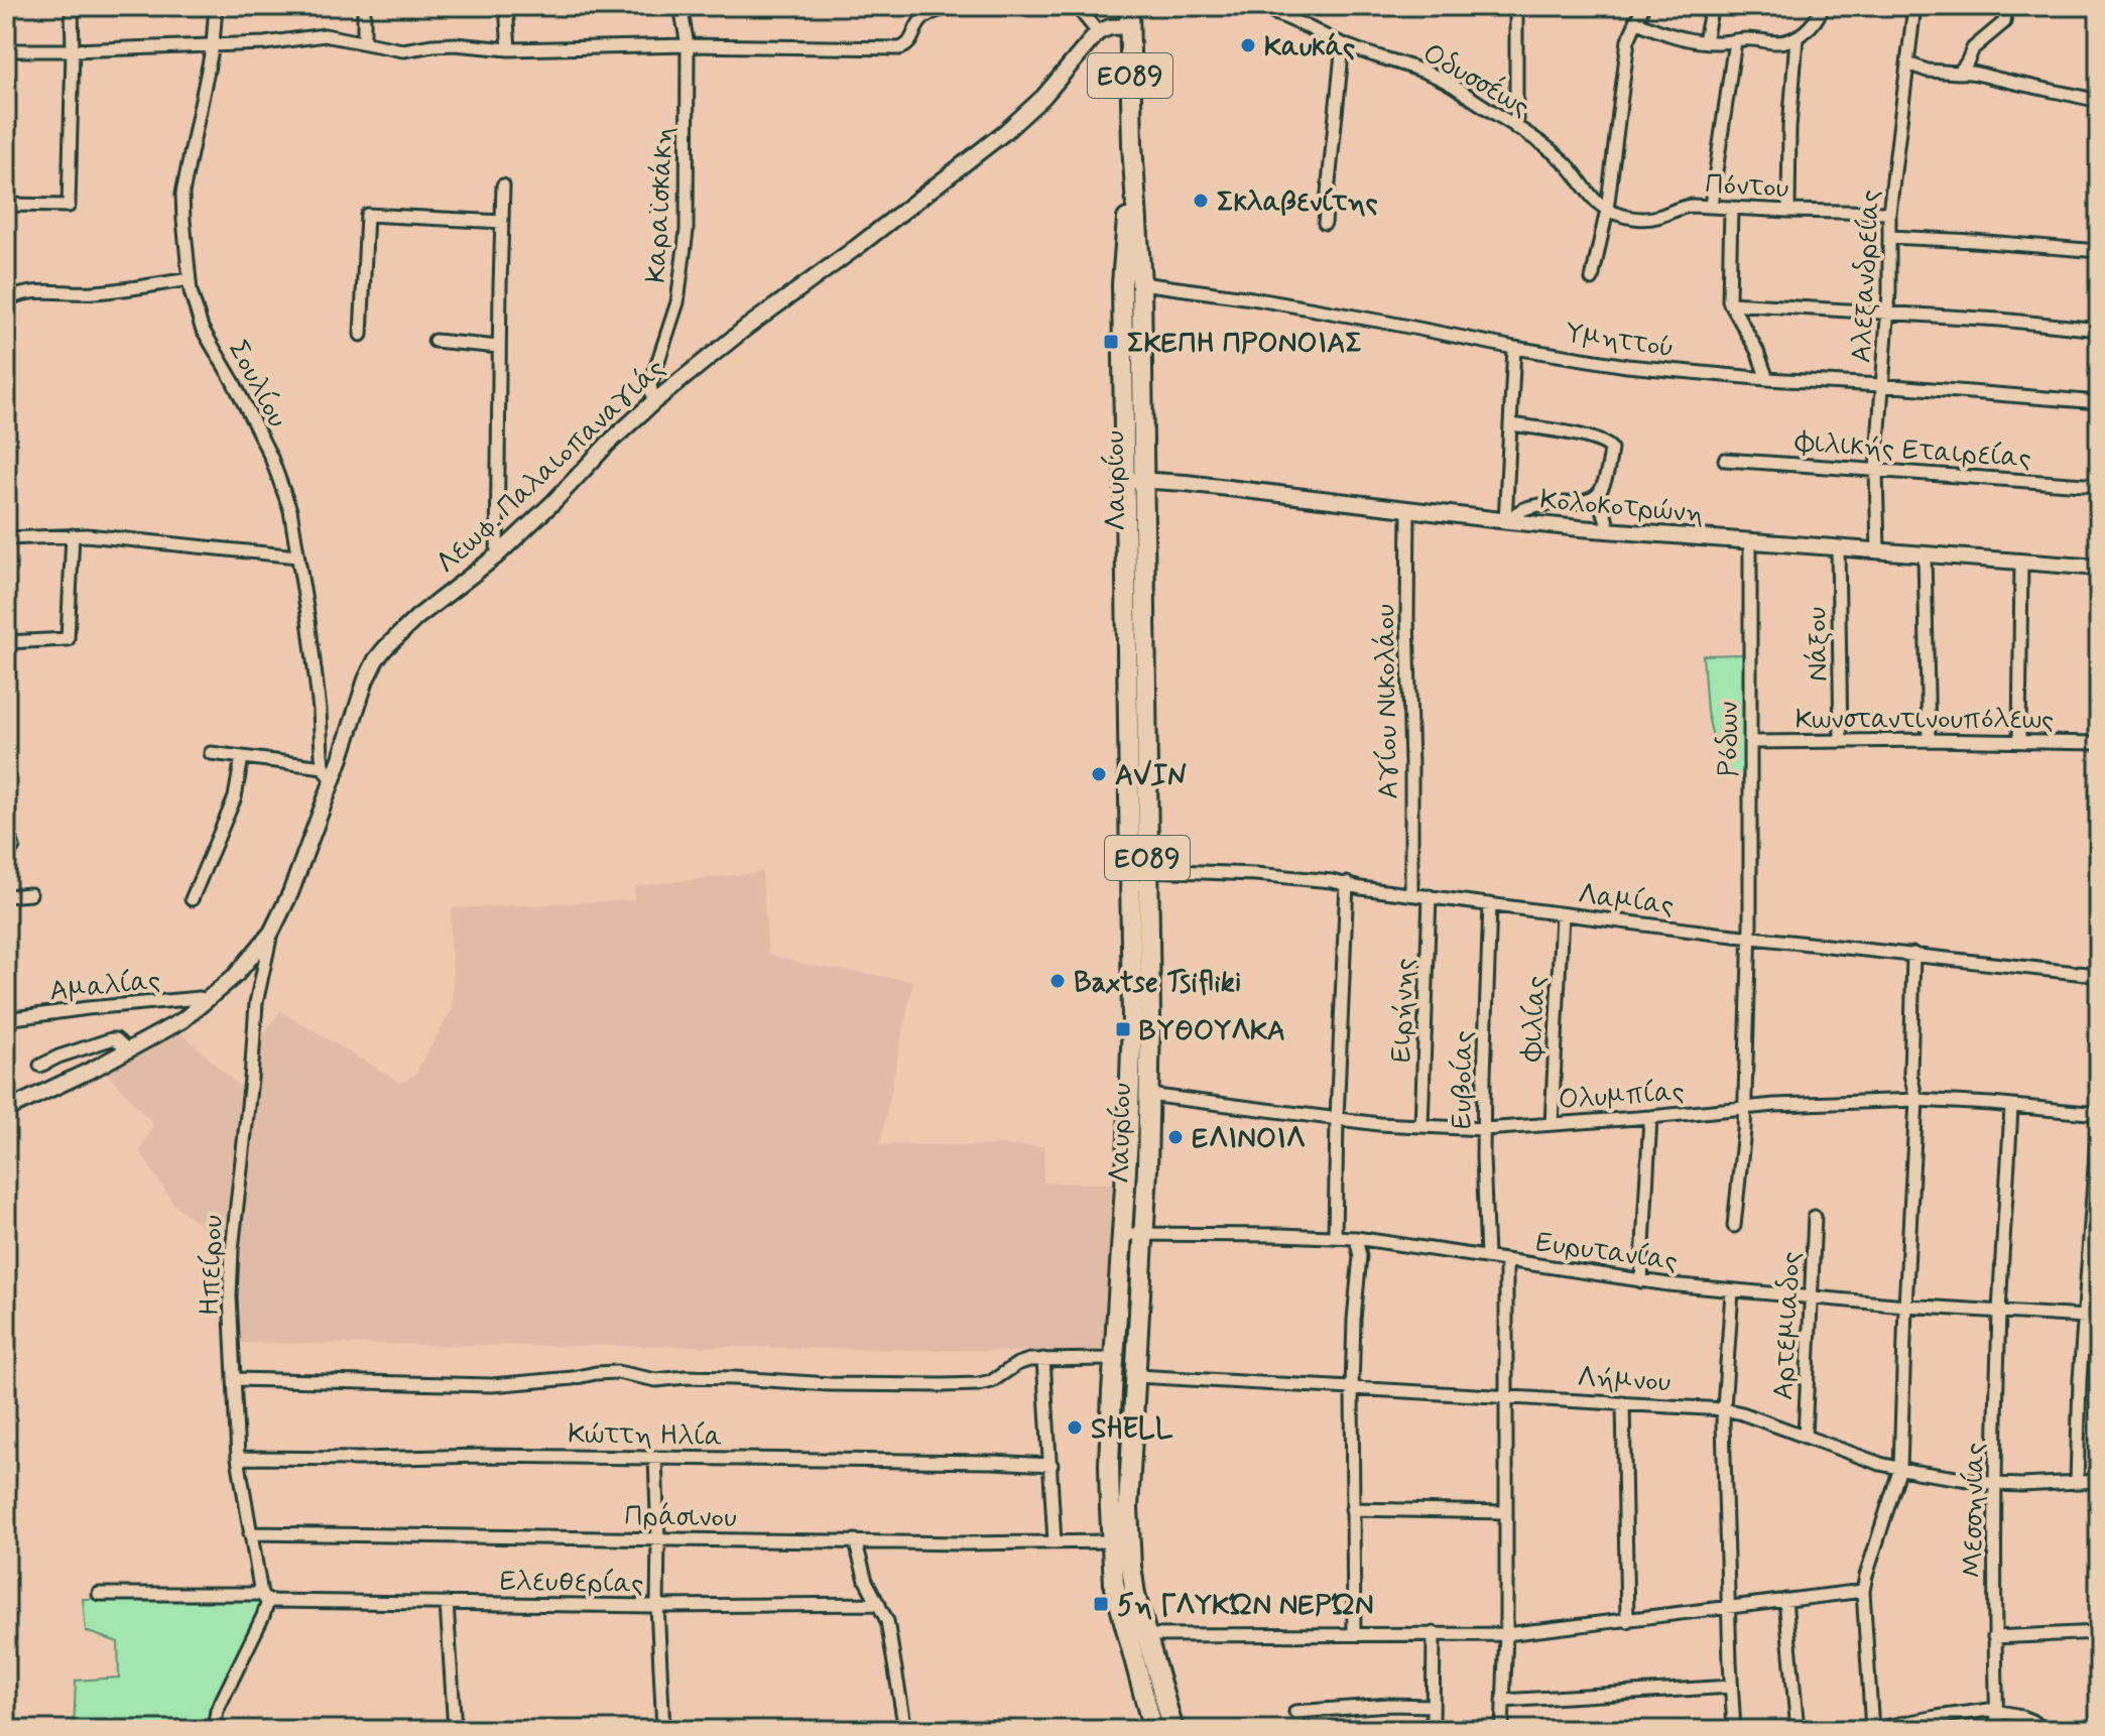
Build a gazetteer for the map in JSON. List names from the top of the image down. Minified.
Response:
{"streets":{"main road":["ΕΟ89","Λαυρίου"],"street":["Οδυσσέως","Πόντου","Καραϊσκάκη","Αλεξανδρείας","Υμηττού","Σουλίου","Φιλικής Εταιρείας","Λεωφ. Παλαιοπαναγιάς","Κολοκοτρώνη","Νάξου","Αγίου Νικολάου","Κωνσταντινουπόλεως","Ρόδων","Λαμίας","Αμαλίας","Ειρήνης","Φιλίας","Ευβοίας","Ολυμπίας","Ευρυτανίας","Ηπείρου","Αρτεμιαδος","Λήμνου","Κώττη Ηλία","Μεσσηνίας","Πράσινου","Ελευθερίας"]},"crossings":[["Οδυσσέως","Πόντου"],["Πόντου","Αλεξανδρείας"],["Καραϊσκάκη","Λεωφ. Παλαιοπαναγιάς"],["Αλεξανδρείας","Υμηττού"],["Αλεξανδρείας","Φιλικής Εταιρείας"],["Αλεξανδρείας","Κολοκοτρώνη"],["Υμηττού","Λαυρίου"],["Λεωφ. Παλαιοπαναγιάς","Αμαλίας"],["Λεωφ. Παλαιοπαναγιάς","Ηπείρου"],["Λαυρίου","Κολοκοτρώνη"],["Λαυρίου","Λαμίας"],["Λαυρίου","Ολυμπίας"],["Λαυρίου","Ευρυτανίας"],["Λαυρίου","Λήμνου"],["Λαυρίου","Πράσινου"],["Κολοκοτρώνη","Νάξου"],["Κολοκοτρώνη","Αγίου Νικολάου"],["Κολοκοτρώνη","Ρόδων"],["Νάξου","Κωνσταντινουπόλεως"],["Αγίου Νικολάου","Λαμίας"],["Κωνσταντινουπόλεως","Ρόδων"],["Ρόδων","Λαμίας"],["Ρόδων","Ολυμπίας"],["Λαμίας","Ειρήνης"],["Λαμίας","Φιλίας"],["Λαμίας","Ευβοίας"],["Ειρήνης","Ολυμπίας"],["Φιλίας","Ολυμπίας"],["Ευβοίας","Ολυμπίας"],["Ευβοίας","Ευρυτανίας"],["Ολυμπίας","Μεσσηνίας"],["Ευρυτανίας","Αρτεμιαδος"],["Ευρυτανίας","Μεσσηνίας"],["Ηπείρου","Κώττη Ηλία"],["Ηπείρου","Πράσινου"],["Ηπείρου","Ελευθερίας"],["Αρτεμιαδος","Λήμνου"],["Λήμνου","Μεσσηνίας"]],"places":{"other":["Καυκάς","Σκλαβενίτης","AVIN","Baxtse Tsifliki","ΕΛΙΝΟΙΛ","SHELL"],"transit":["ΣΚΕΠΗ ΠΡΟΝΟΙΑΣ","ΒΥΘΟΥΛΚΑ","5η ΓΛΥΚΏΝ ΝΕΡΏΝ"]}}
